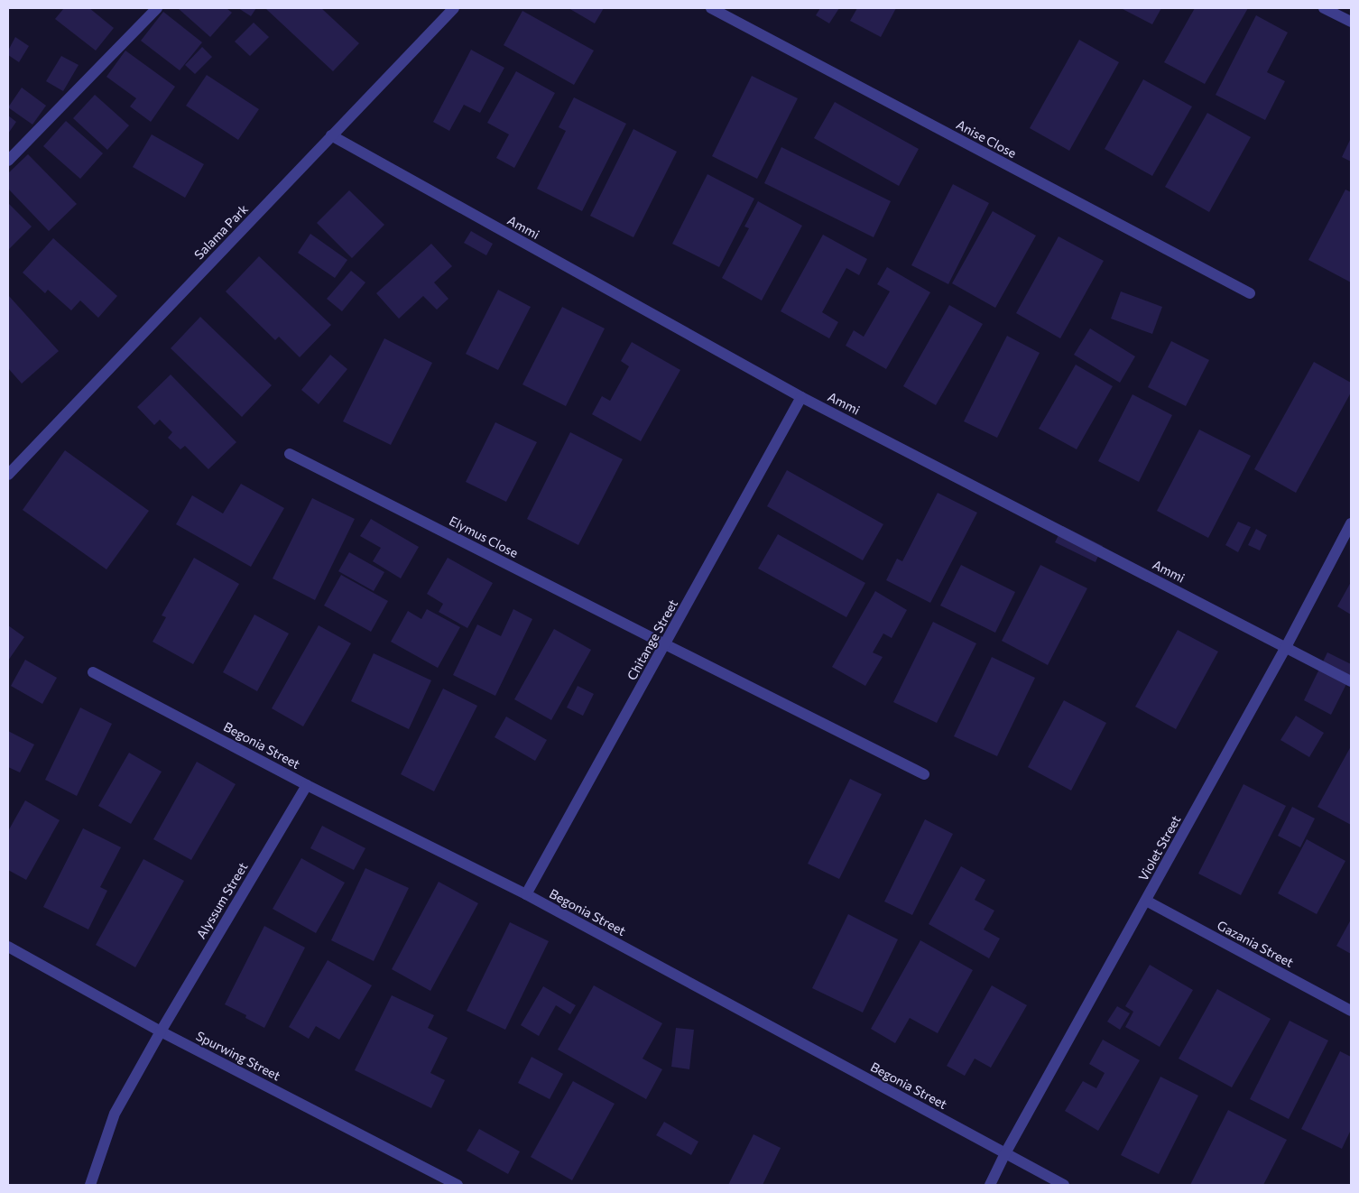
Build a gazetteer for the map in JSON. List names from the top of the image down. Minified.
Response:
{"streets":{"street":["Anise Close","Ammi","Salama Park","Elymus Close","Chitange Street","Begonia Street","Violet Street","Alyssum Street","Gazania Street","Spurwing Street"]},"crossings":[["Ammi","Salama Park"],["Ammi","Chitange Street"],["Ammi","Violet Street"],["Elymus Close","Chitange Street"],["Chitange Street","Begonia Street"],["Begonia Street","Violet Street"],["Begonia Street","Alyssum Street"],["Violet Street","Gazania Street"],["Alyssum Street","Spurwing Street"]]}
